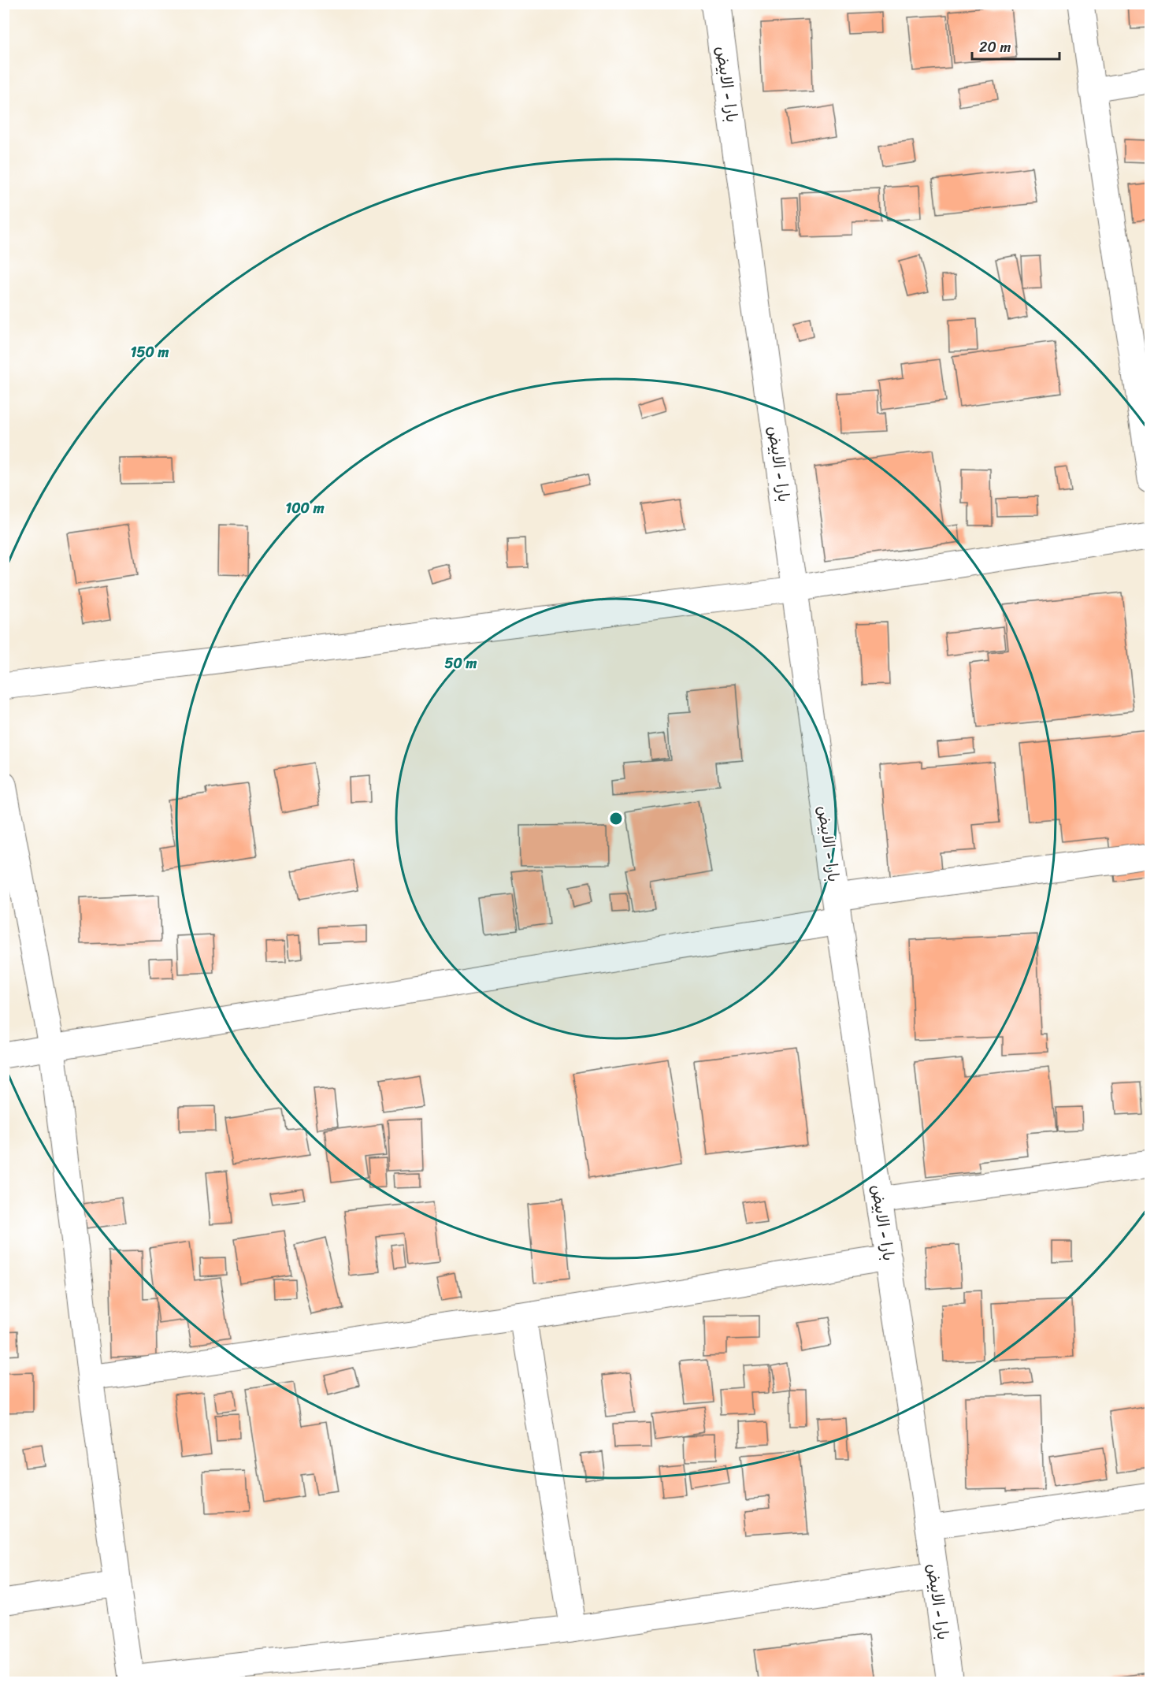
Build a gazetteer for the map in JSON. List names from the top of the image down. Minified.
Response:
{"streets":{"street":["بارا - الابيض"]},"scale_bar":"20 m","rings":["150 m","100 m","50 m"]}
